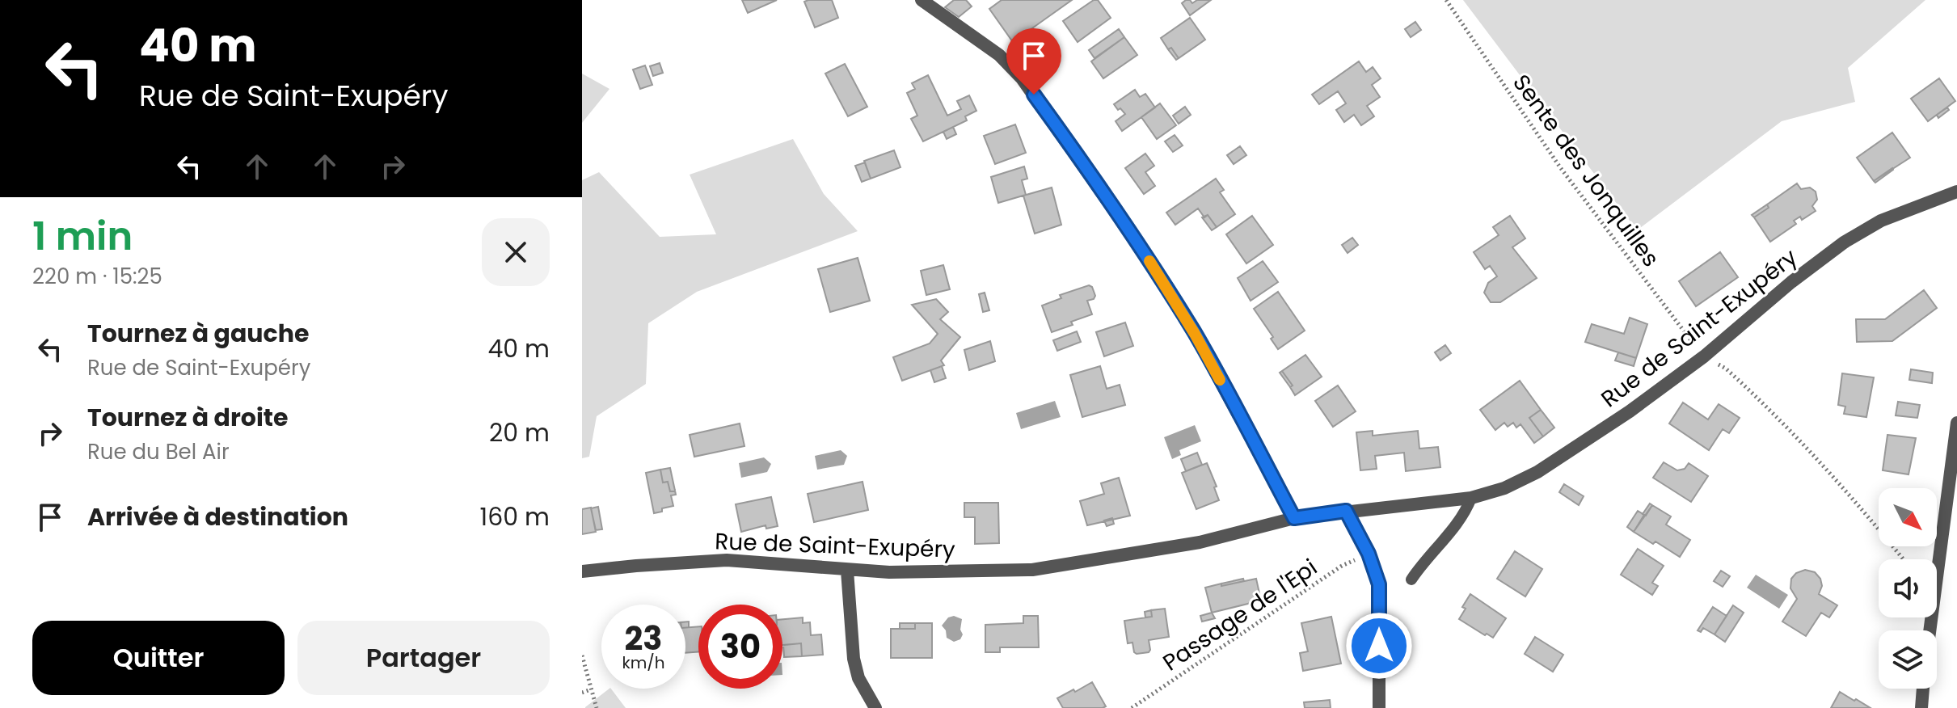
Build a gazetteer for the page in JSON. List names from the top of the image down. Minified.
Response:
{"streets":{"street":["Rue de Saint-Exupéry"],"path":["Sente des Jonquilles","Passage de l'Epi"]},"crossings":[["Sente des Jonquilles","Rue de Saint-Exupéry"]],"north":"bottom right","page":{"turn":["40 m","Rue de Saint-Exupéry"],"heading":["1 min","220 m · 15:25"],"list":[{"name":"Tournez à gauche","note":"Rue de Saint-Exupéry","value":"40 m"},{"name":"Tournez à droite","note":"Rue du Bel Air","value":"20 m"},{"name":"Arrivée à destination","value":"160 m"}],"speed":"23 km/h","limit":"30","buttons":["Quitter","Partager"]}}
